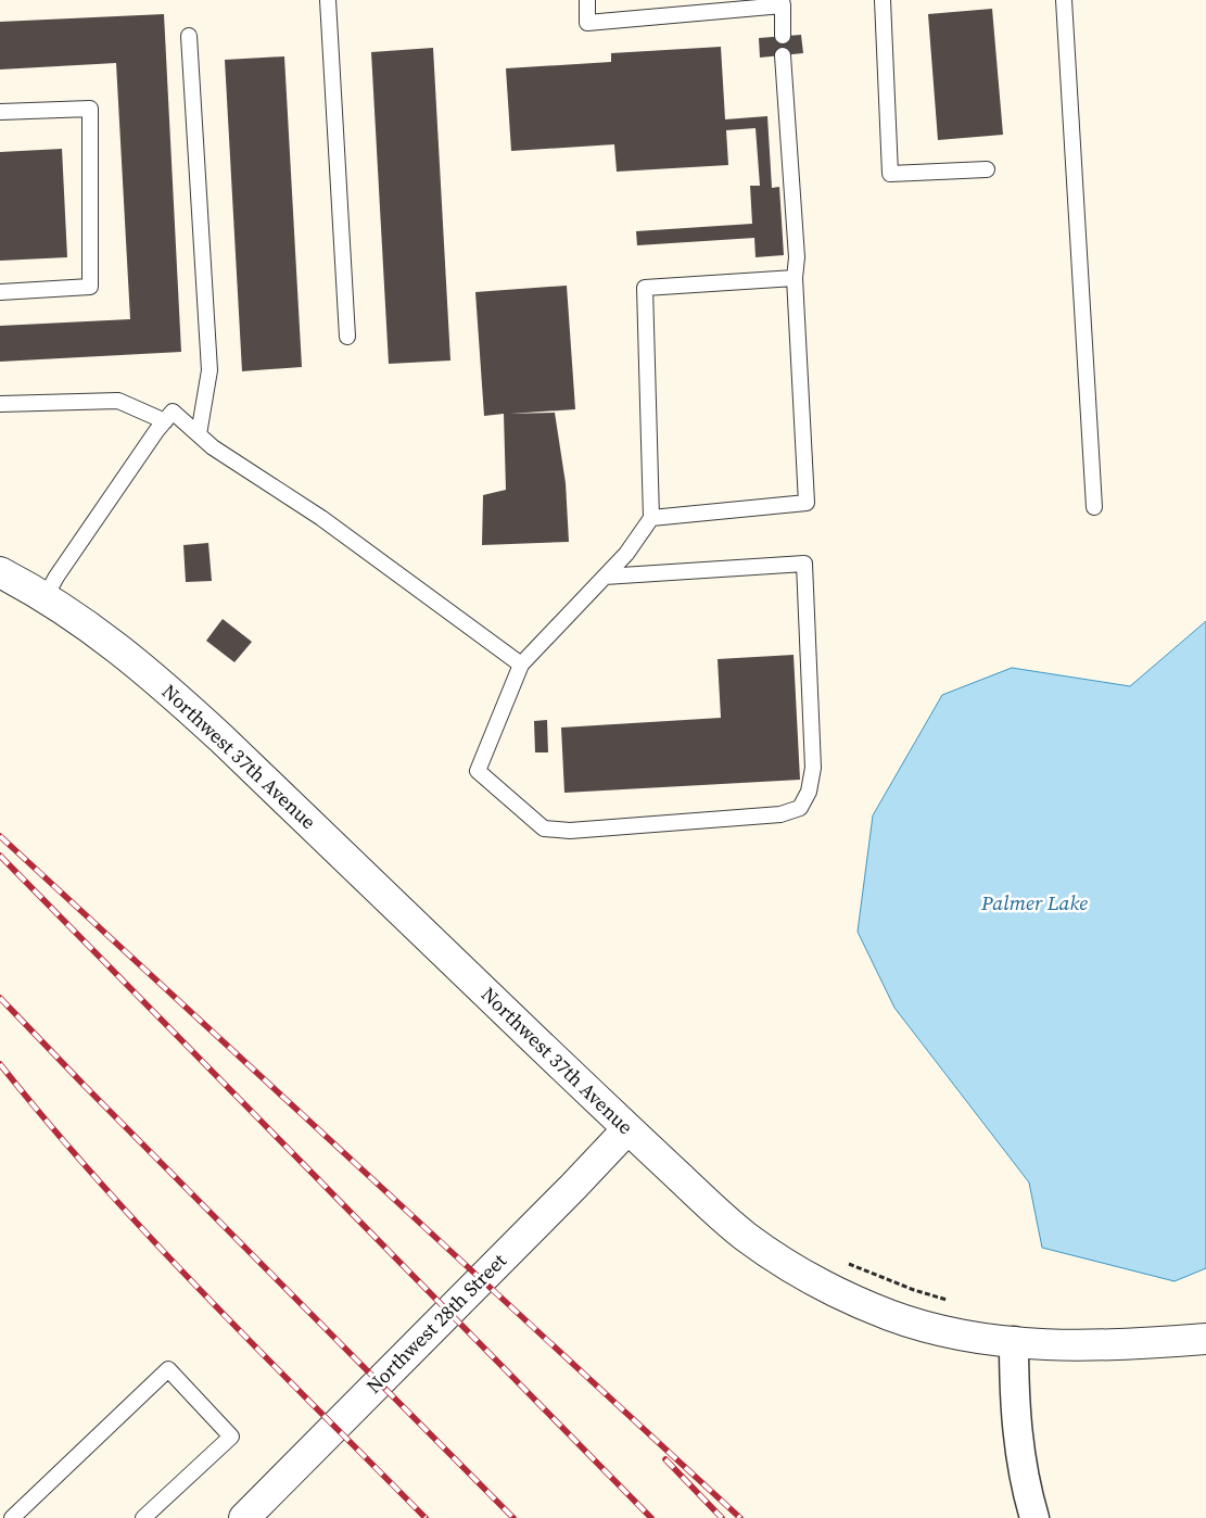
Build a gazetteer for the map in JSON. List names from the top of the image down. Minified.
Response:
{"streets":{"street":["Northwest 37th Avenue","Northwest 28th Street"]},"crossings":[["Northwest 37th Avenue","Northwest 28th Street"]],"water":["Palmer Lake"]}
